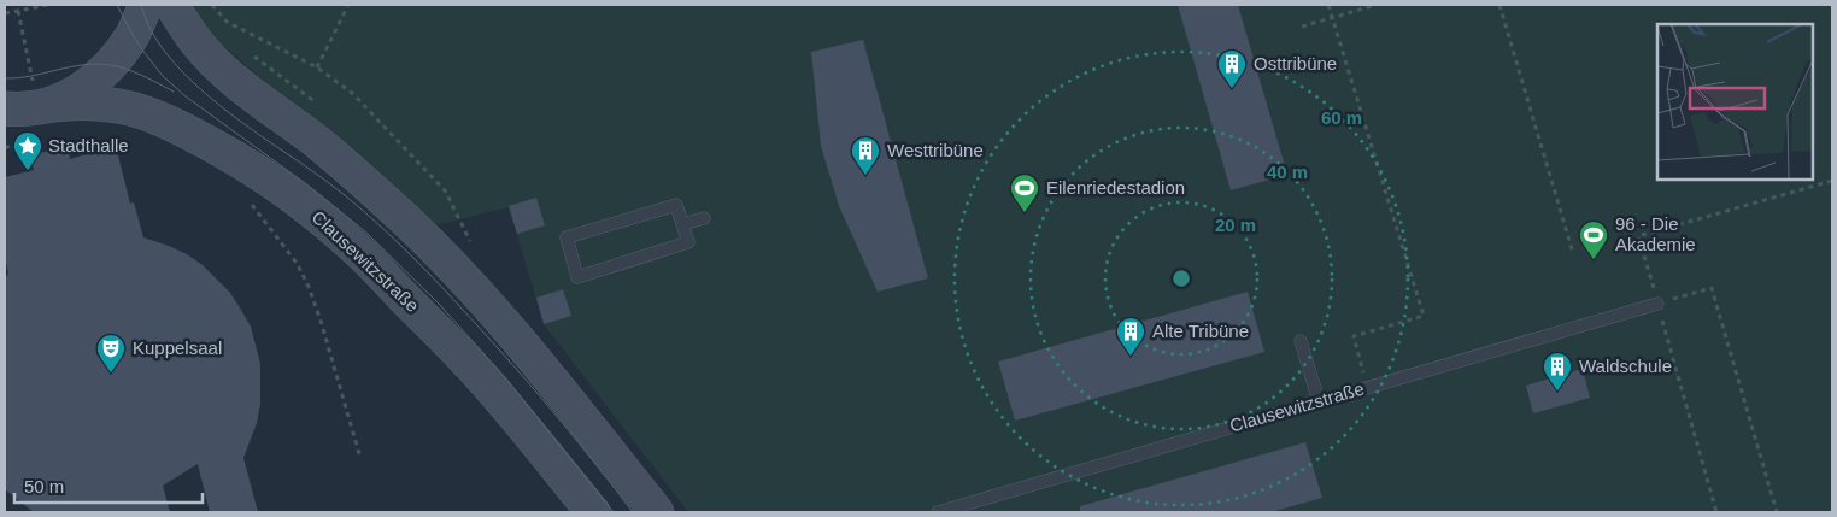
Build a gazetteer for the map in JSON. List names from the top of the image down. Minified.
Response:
{"streets":{"street":["Clausewitzstraße"]},"places":{"building":["Osttribüne","Westtribüne","Alte Tribüne","Waldschule"],"place":["Stadthalle"],"sports":["Eilenriedestadion","96 - Die Akademie"],"theatre":["Kuppelsaal"]},"scale_bar":"50 m","rings":["60 m","40 m","20 m"]}
